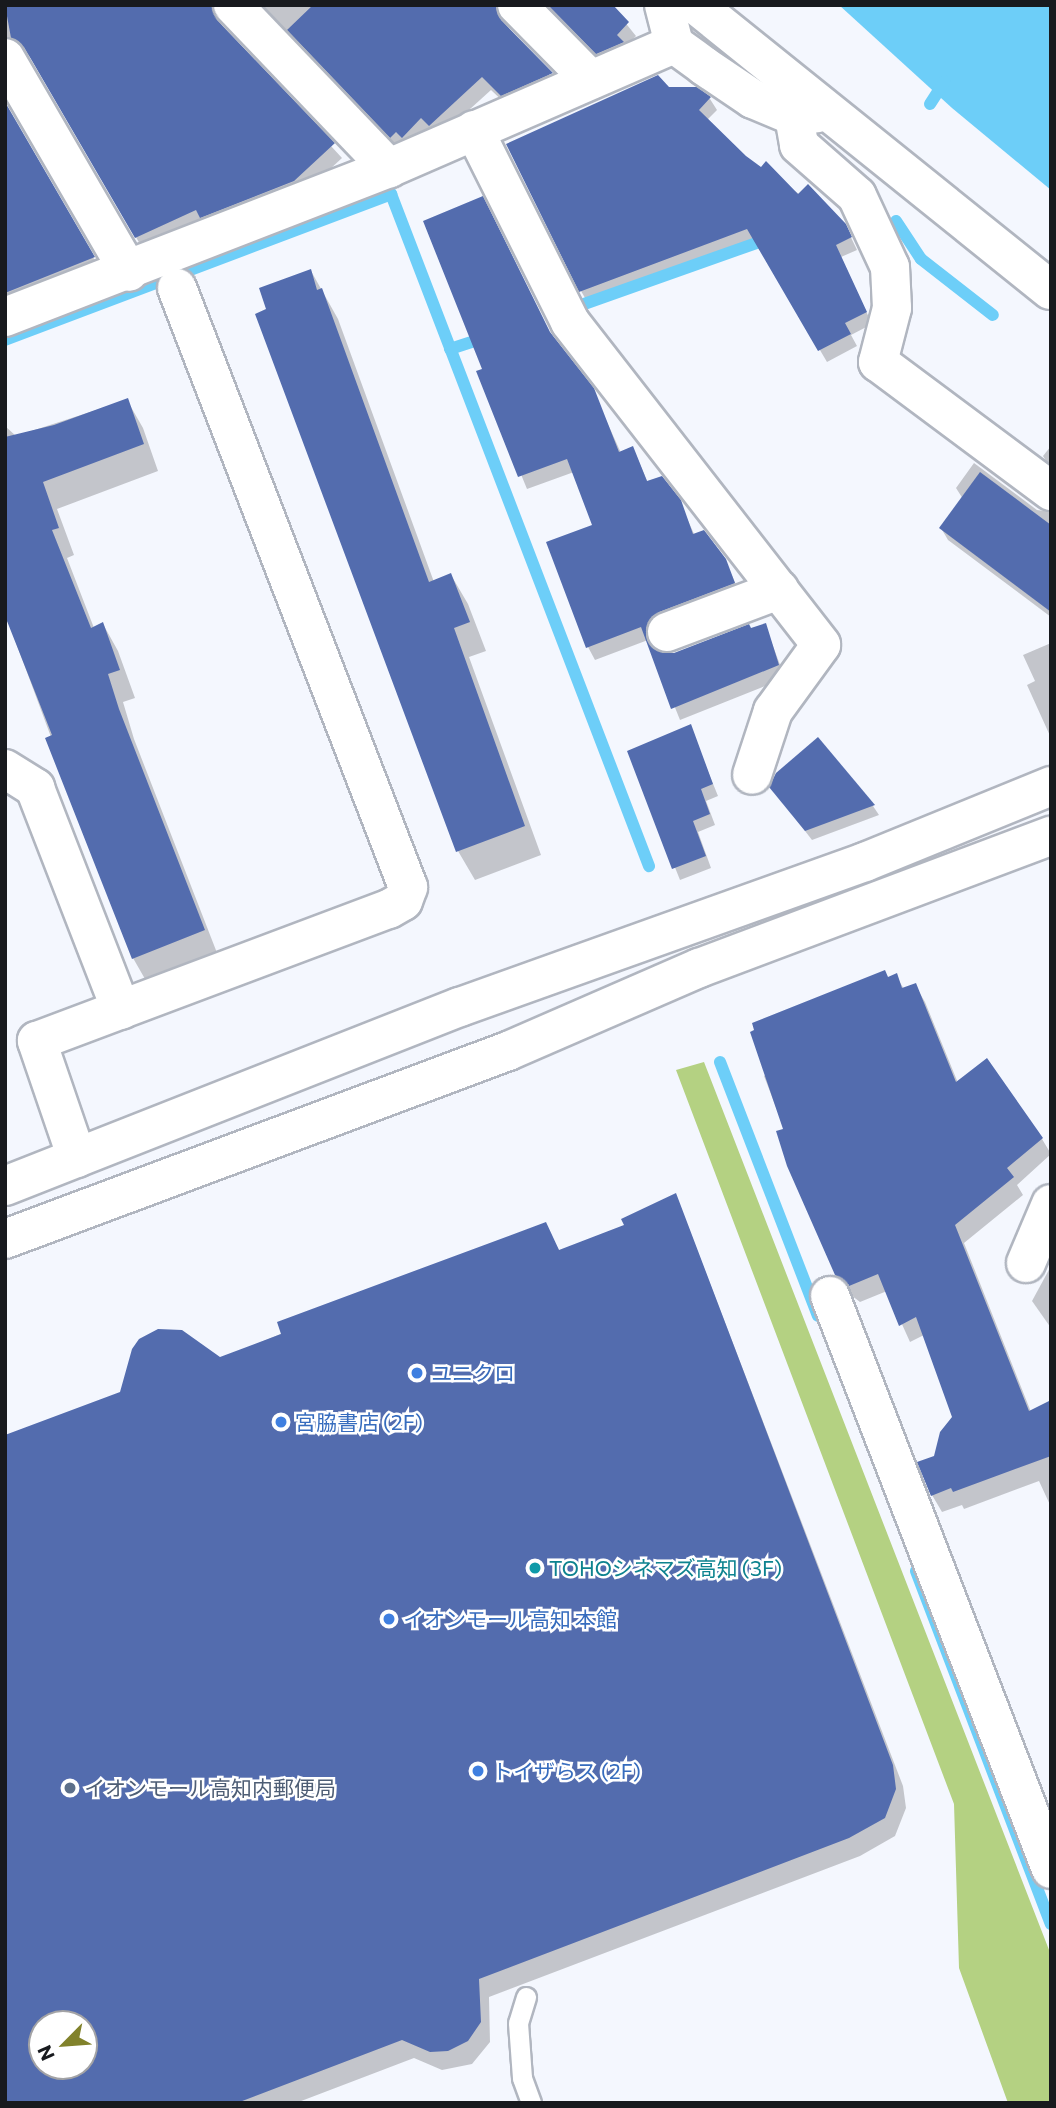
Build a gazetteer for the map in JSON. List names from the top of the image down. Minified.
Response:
{"places":["ユニクロ","宮脇書店 (2F)","TOHOシネマズ高知 (3F)","イオンモール高知 本館","トイザらス (2F)","イオンモール高知内郵便局"],"north":"bottom left"}
